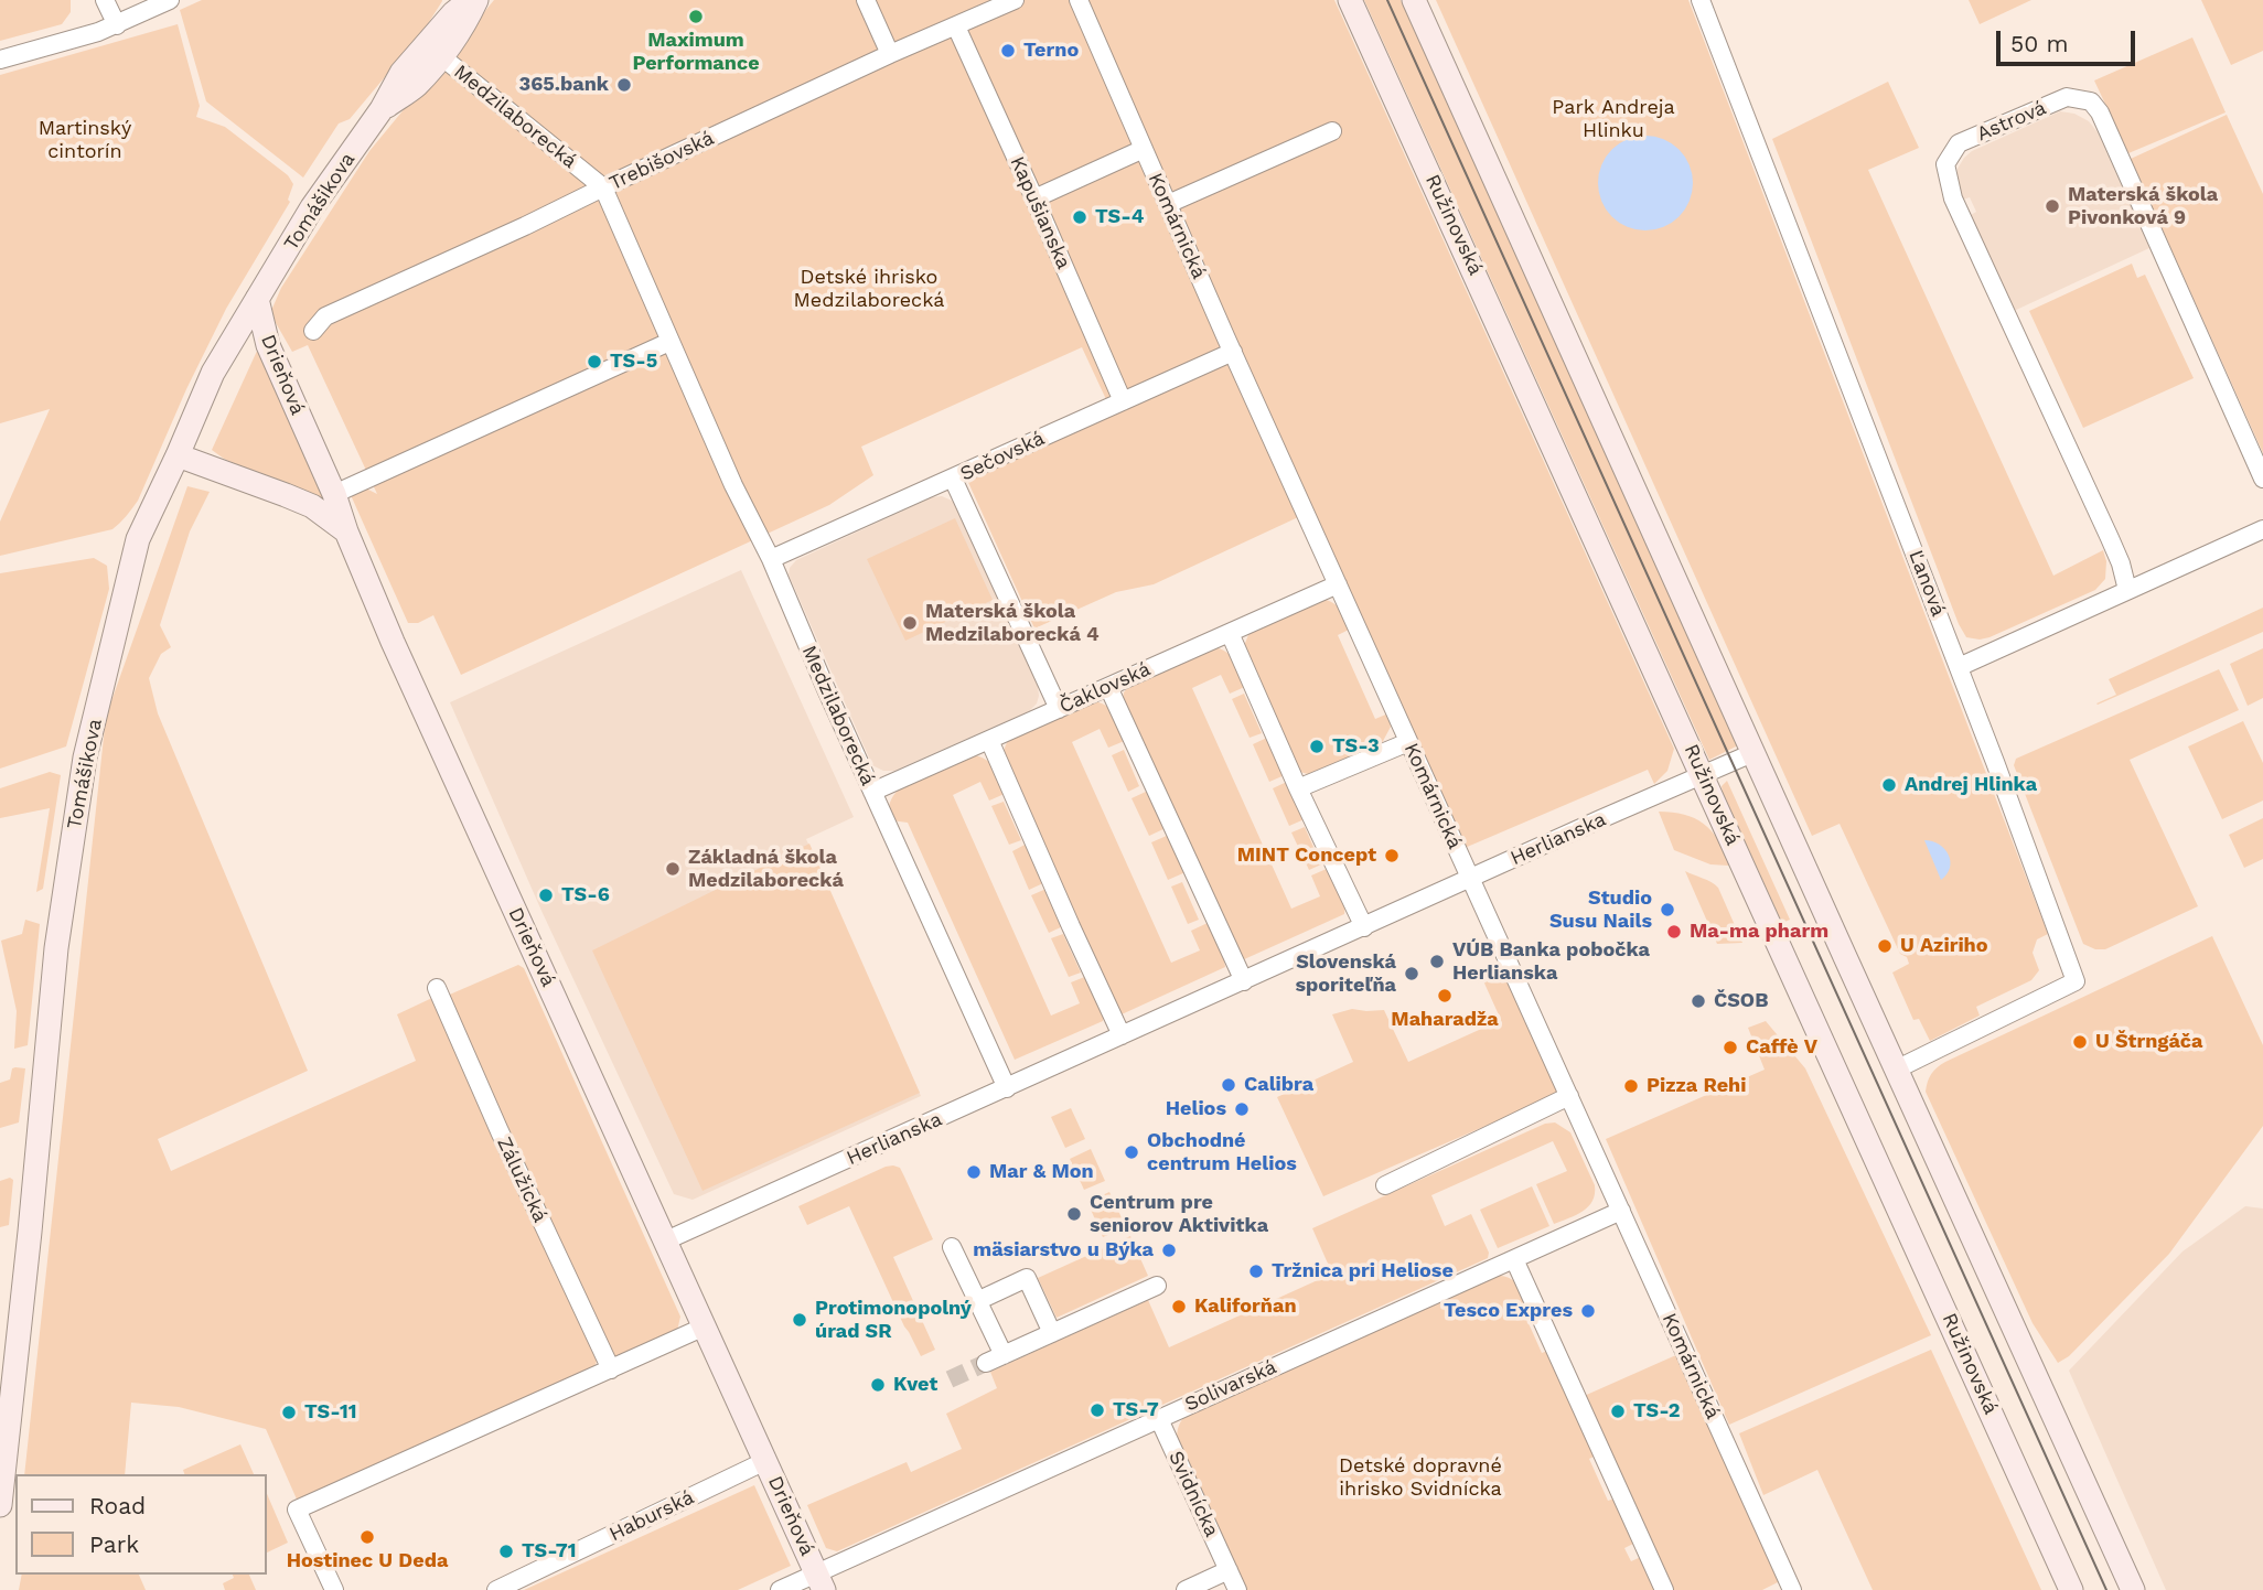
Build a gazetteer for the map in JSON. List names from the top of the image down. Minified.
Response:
{"streets":{"street":["Medzilaborecká","Astrová","Trebišovská","Tomášikova","Kapušianska","Ružinovská","Komárnická","Drieňová","Sečovská","Ľanová","Čaklovská","Herlianska","Zálužická","Solivarská","Svidnícka","Haburská"]},"crossings":[["Medzilaborecká","Trebišovská"],["Medzilaborecká","Tomášikova"],["Medzilaborecká","Sečovská"],["Medzilaborecká","Čaklovská"],["Medzilaborecká","Herlianska"],["Trebišovská","Kapušianska"],["Tomášikova","Drieňová"],["Kapušianska","Sečovská"],["Ružinovská","Herlianska"],["Komárnická","Sečovská"],["Komárnická","Čaklovská"],["Komárnická","Herlianska"],["Komárnická","Solivarská"],["Drieňová","Herlianska"],["Drieňová","Solivarská"],["Drieňová","Haburská"],["Solivarská","Svidnícka"]],"parks":["Park Andreja Hlinku","Martinský cintorín","Detské ihrisko Medzilaborecká","Detské dopravné ihrisko Svidnícka"],"places":["Maximum Performance","Terno","365.bank","Materská škola Pivonková 9","TS-4","TS-5","Materská škola Medzilaborecká 4","TS-3","Andrej Hlinka","MINT Concept","Základná škola Medzilaborecká","TS-6","Studio Susu Nails","Ma-ma pharm","U Aziriho","VÚB Banka pobočka Herlianska","Slovenská sporiteľňa","Maharadža","ČSOB","U Štrngáča","Caffè V","Calibra","Pizza Rehi","Helios","Obchodné centrum Helios","Mar & Mon","Centrum pre seniorov Aktivitka","mäsiarstvo u Býka","Tržnica pri Heliose","Kaliforňan","Tesco Expres","Protimonopolný úrad SR","Kvet","TS-7","TS-2","TS-11","Hostinec U Deda","TS-71"],"legend":["Road","Park"],"scale_bar":"50 m"}
